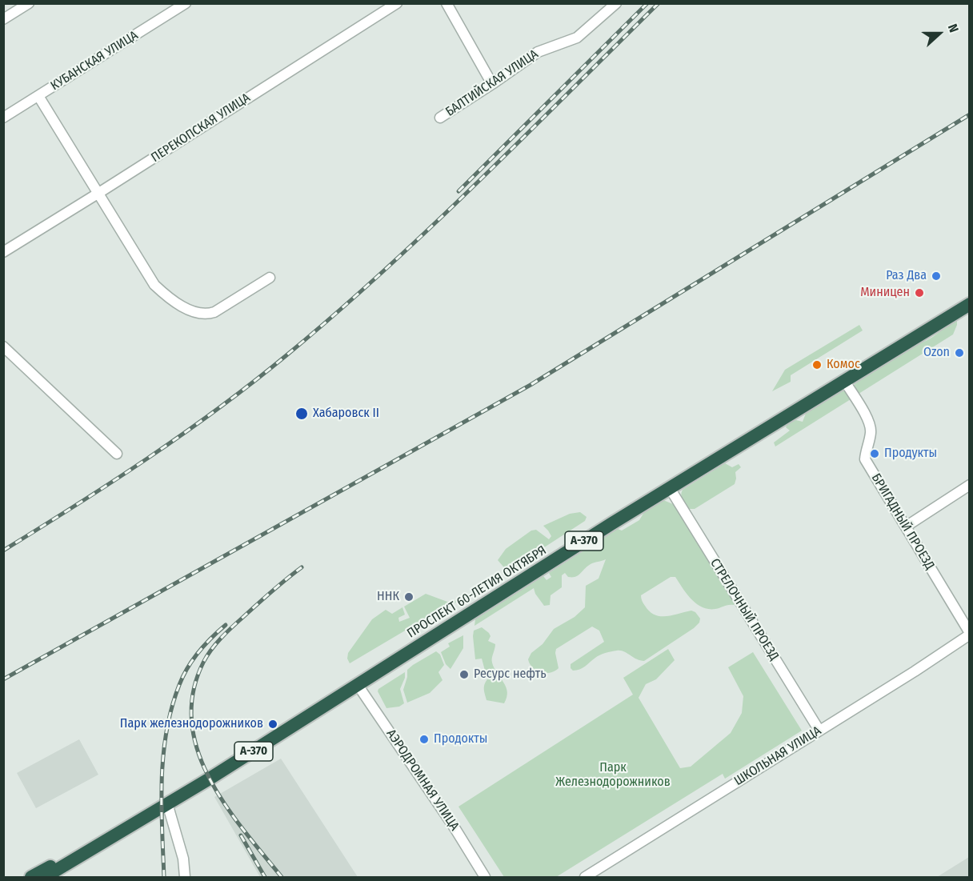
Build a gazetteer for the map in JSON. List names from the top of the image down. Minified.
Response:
{"streets":{"highway":["А-370","ПРОСПЕКТ 60-ЛЕТИЯ ОКТЯБРЯ"],"street":["КУБАНСКАЯ УЛИЦА","БАЛТИЙСКАЯ УЛИЦА","ПЕРЕКОПСКАЯ УЛИЦА","БРИГАДНЫЙ ПРОЕЗД","СТРЕЛОЧНЫЙ ПРОЕЗД","ШКОЛЬНАЯ УЛИЦА","АЭРОДРОМНАЯ УЛИЦА"]},"crossings":[["БРИГАДНЫЙ ПРОЕЗД","ПРОСПЕКТ 60-ЛЕТИЯ ОКТЯБРЯ"],["БРИГАДНЫЙ ПРОЕЗД","ШКОЛЬНАЯ УЛИЦА"],["ПРОСПЕКТ 60-ЛЕТИЯ ОКТЯБРЯ","СТРЕЛОЧНЫЙ ПРОЕЗД"],["ПРОСПЕКТ 60-ЛЕТИЯ ОКТЯБРЯ","АЭРОДРОМНАЯ УЛИЦА"],["СТРЕЛОЧНЫЙ ПРОЕЗД","ШКОЛЬНАЯ УЛИЦА"]],"parks":["Парк Железнодорожников"],"places":["Раз Два","Миницен","Ozon","Комос","Хабаровск II","Продукты","ННК","Ресурс нефть","Парк железнодорожников","Продокты"],"north":"right"}
